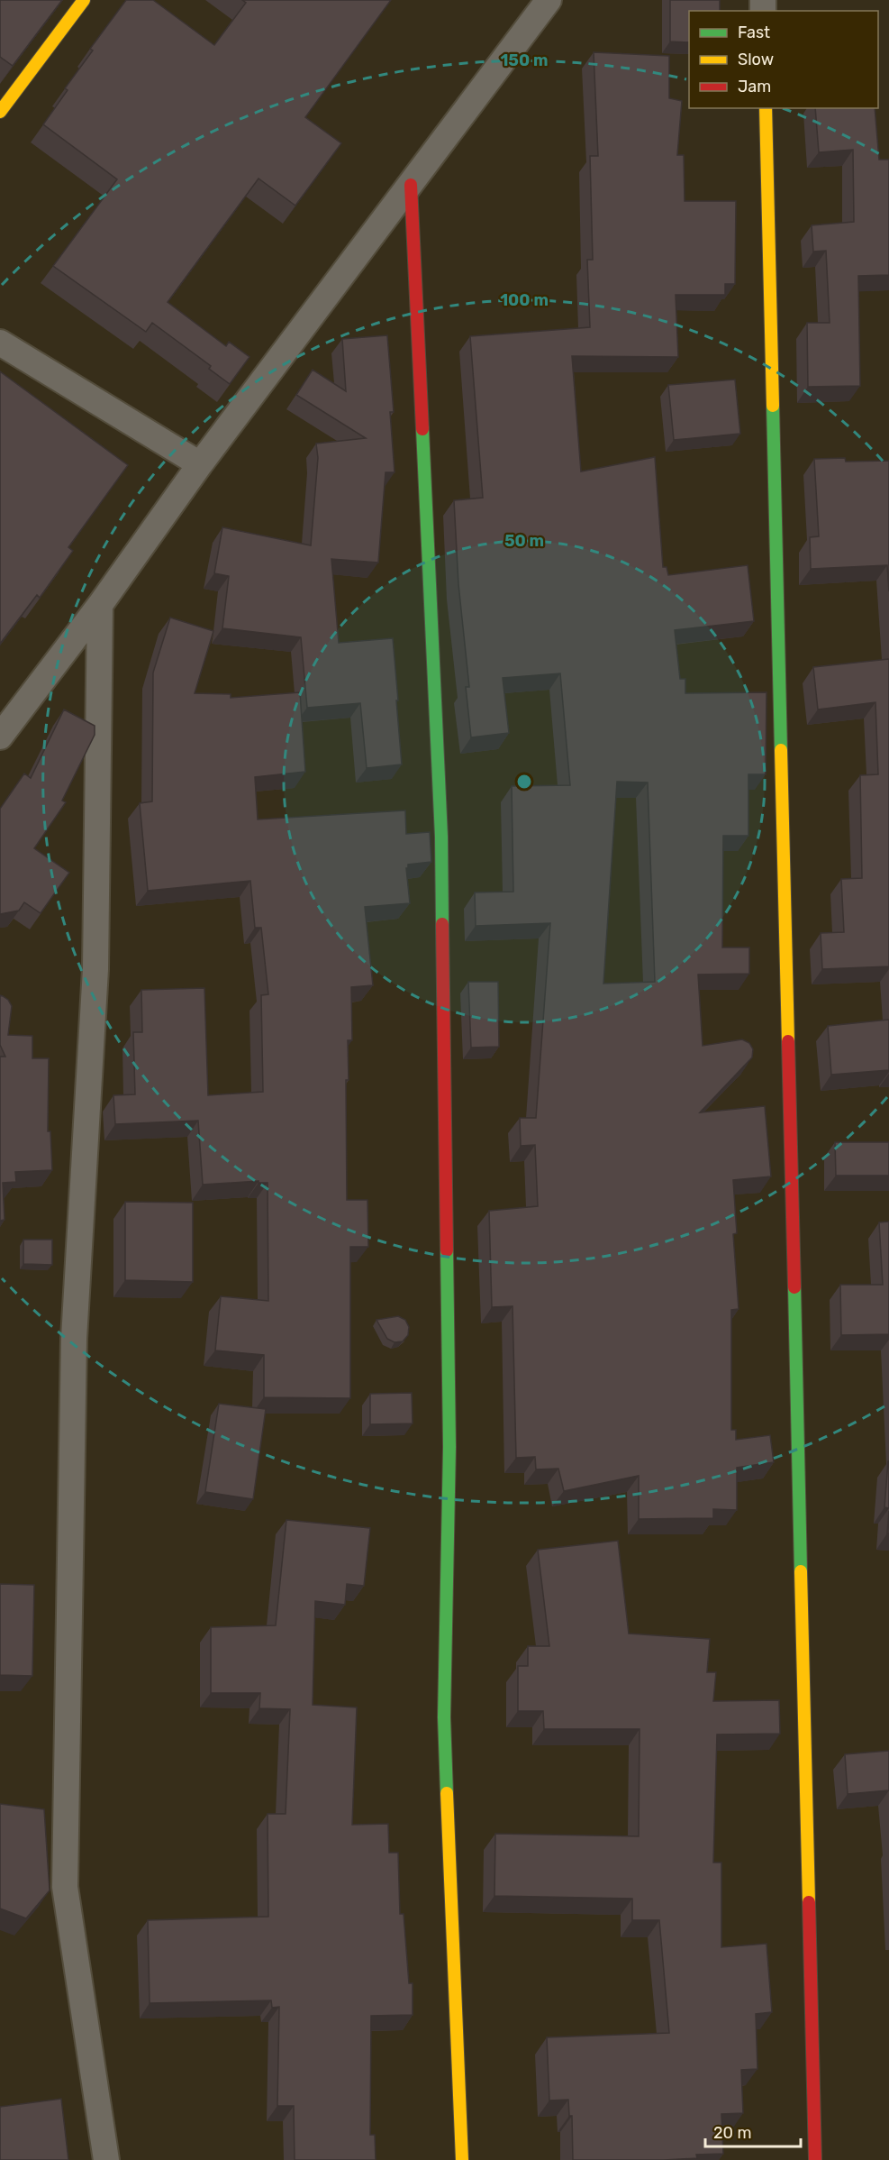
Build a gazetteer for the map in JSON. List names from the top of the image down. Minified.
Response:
{"legend":["Fast","Slow","Jam"],"scale_bar":"20 m","rings":["150 m","100 m","50 m"]}
